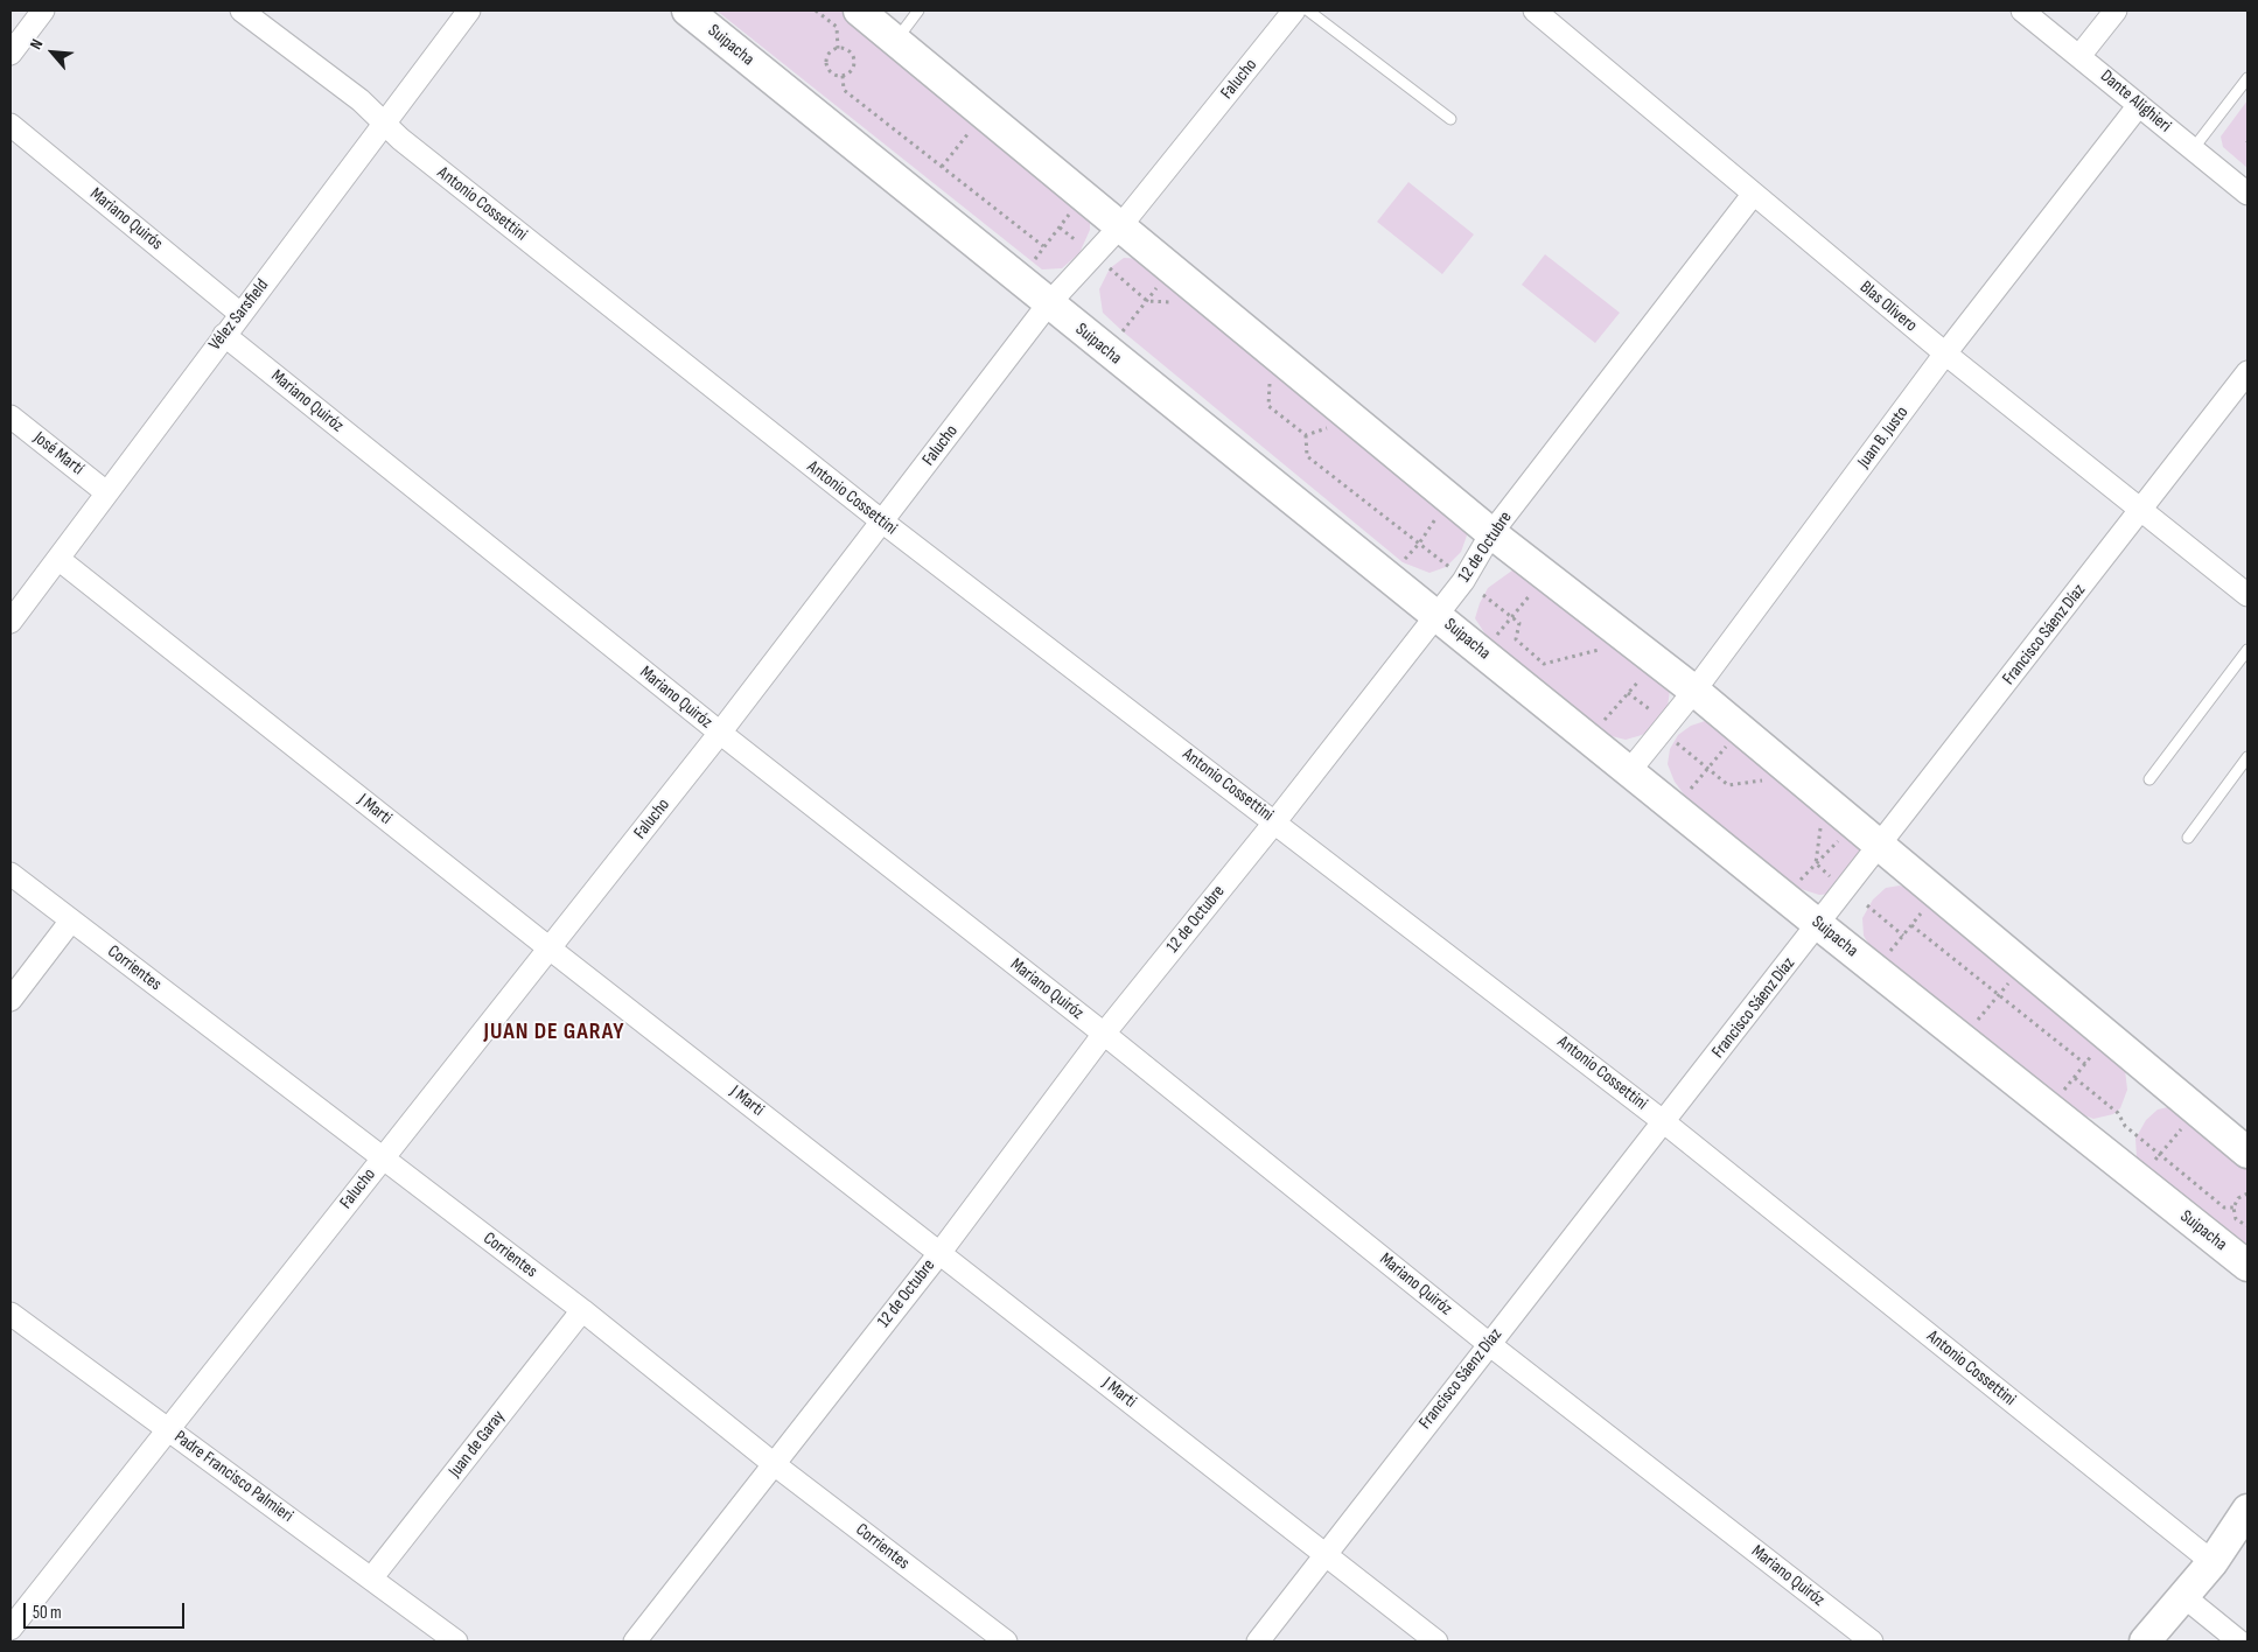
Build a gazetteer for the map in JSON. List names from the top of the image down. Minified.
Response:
{"streets":{"street":["Suipacha","Falucho","Dante Alighieri","Antonio Cossettini","Mariano Quirós","Blas Olivero","Vélez Sarsfield","Mariano Quiróz","Juan B. Justo","José Martí","12 de Octubre","Francisco Sáenz Díaz","J Marti","Corrientes","Juan de Garay","Padre Francisco Palmieri"]},"crossings":[["Suipacha","Falucho"],["Suipacha","Juan B. Justo"],["Suipacha","12 de Octubre"],["Suipacha","Francisco Sáenz Díaz"],["Falucho","Antonio Cossettini"],["Falucho","Mariano Quiróz"],["Falucho","J Marti"],["Falucho","Corrientes"],["Falucho","Padre Francisco Palmieri"],["Dante Alighieri","Juan B. Justo"],["Antonio Cossettini","Vélez Sarsfield"],["Antonio Cossettini","12 de Octubre"],["Antonio Cossettini","Francisco Sáenz Díaz"],["Mariano Quirós","Vélez Sarsfield"],["Blas Olivero","Juan B. Justo"],["Blas Olivero","12 de Octubre"],["Blas Olivero","Francisco Sáenz Díaz"],["Vélez Sarsfield","Mariano Quiróz"],["Vélez Sarsfield","José Martí"],["Vélez Sarsfield","J Marti"],["Mariano Quiróz","12 de Octubre"],["Mariano Quiróz","Francisco Sáenz Díaz"],["12 de Octubre","J Marti"],["12 de Octubre","Corrientes"],["Francisco Sáenz Díaz","J Marti"],["Corrientes","Juan de Garay"],["Juan de Garay","Padre Francisco Palmieri"]],"districts":["JUAN DE GARAY"],"scale_bar":"50 m","north":"top left"}
